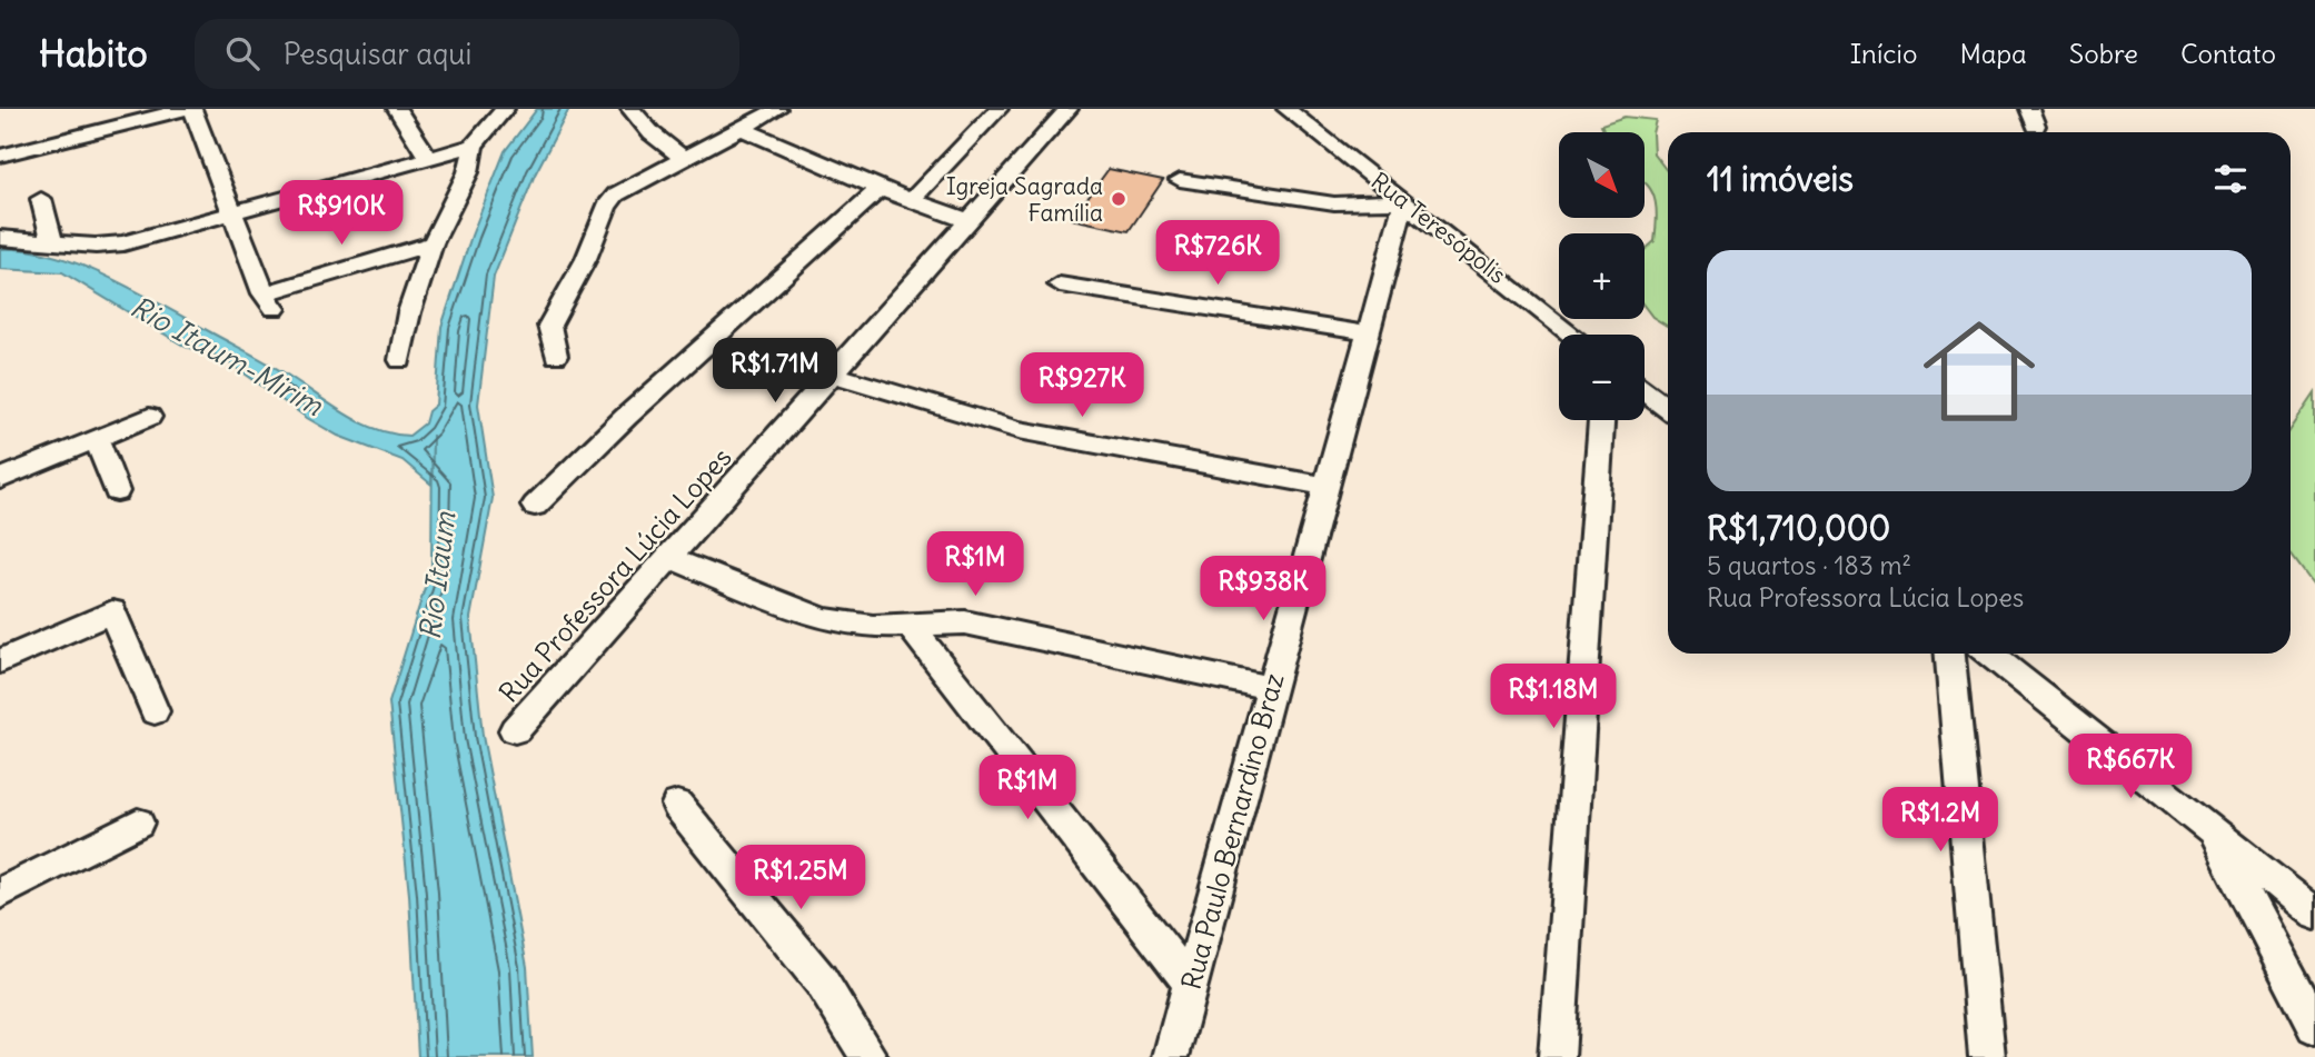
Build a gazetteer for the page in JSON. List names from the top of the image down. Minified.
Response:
{"streets":{"street":["Rua Teresópolis","Rua Professora Lúcia Lopes","Rua Paulo Bernardino Braz"]},"crossings":[["Rua Teresópolis","Rua Paulo Bernardino Braz"]],"water":["Rio Itaum-Mirim","Rio Itaum"],"places":["Igreja Sagrada Família"],"north":"bottom right","page":{"header":"Habito","search":"Pesquisar aqui","nav":["Início","Mapa","Sobre","Contato"],"map_buttons":["+","−"],"heading":"11 imóveis","price":["R$910K","R$726K","R$1.71M","R$927K","R$1M","R$938K","R$1.18M","R$667K","R$1M","R$1.2M","R$1.25M"],"list":[{"name":"R$1,710,000","note":"5 quartos · 183 m² · Rua Professora Lúcia Lopes"}]}}
